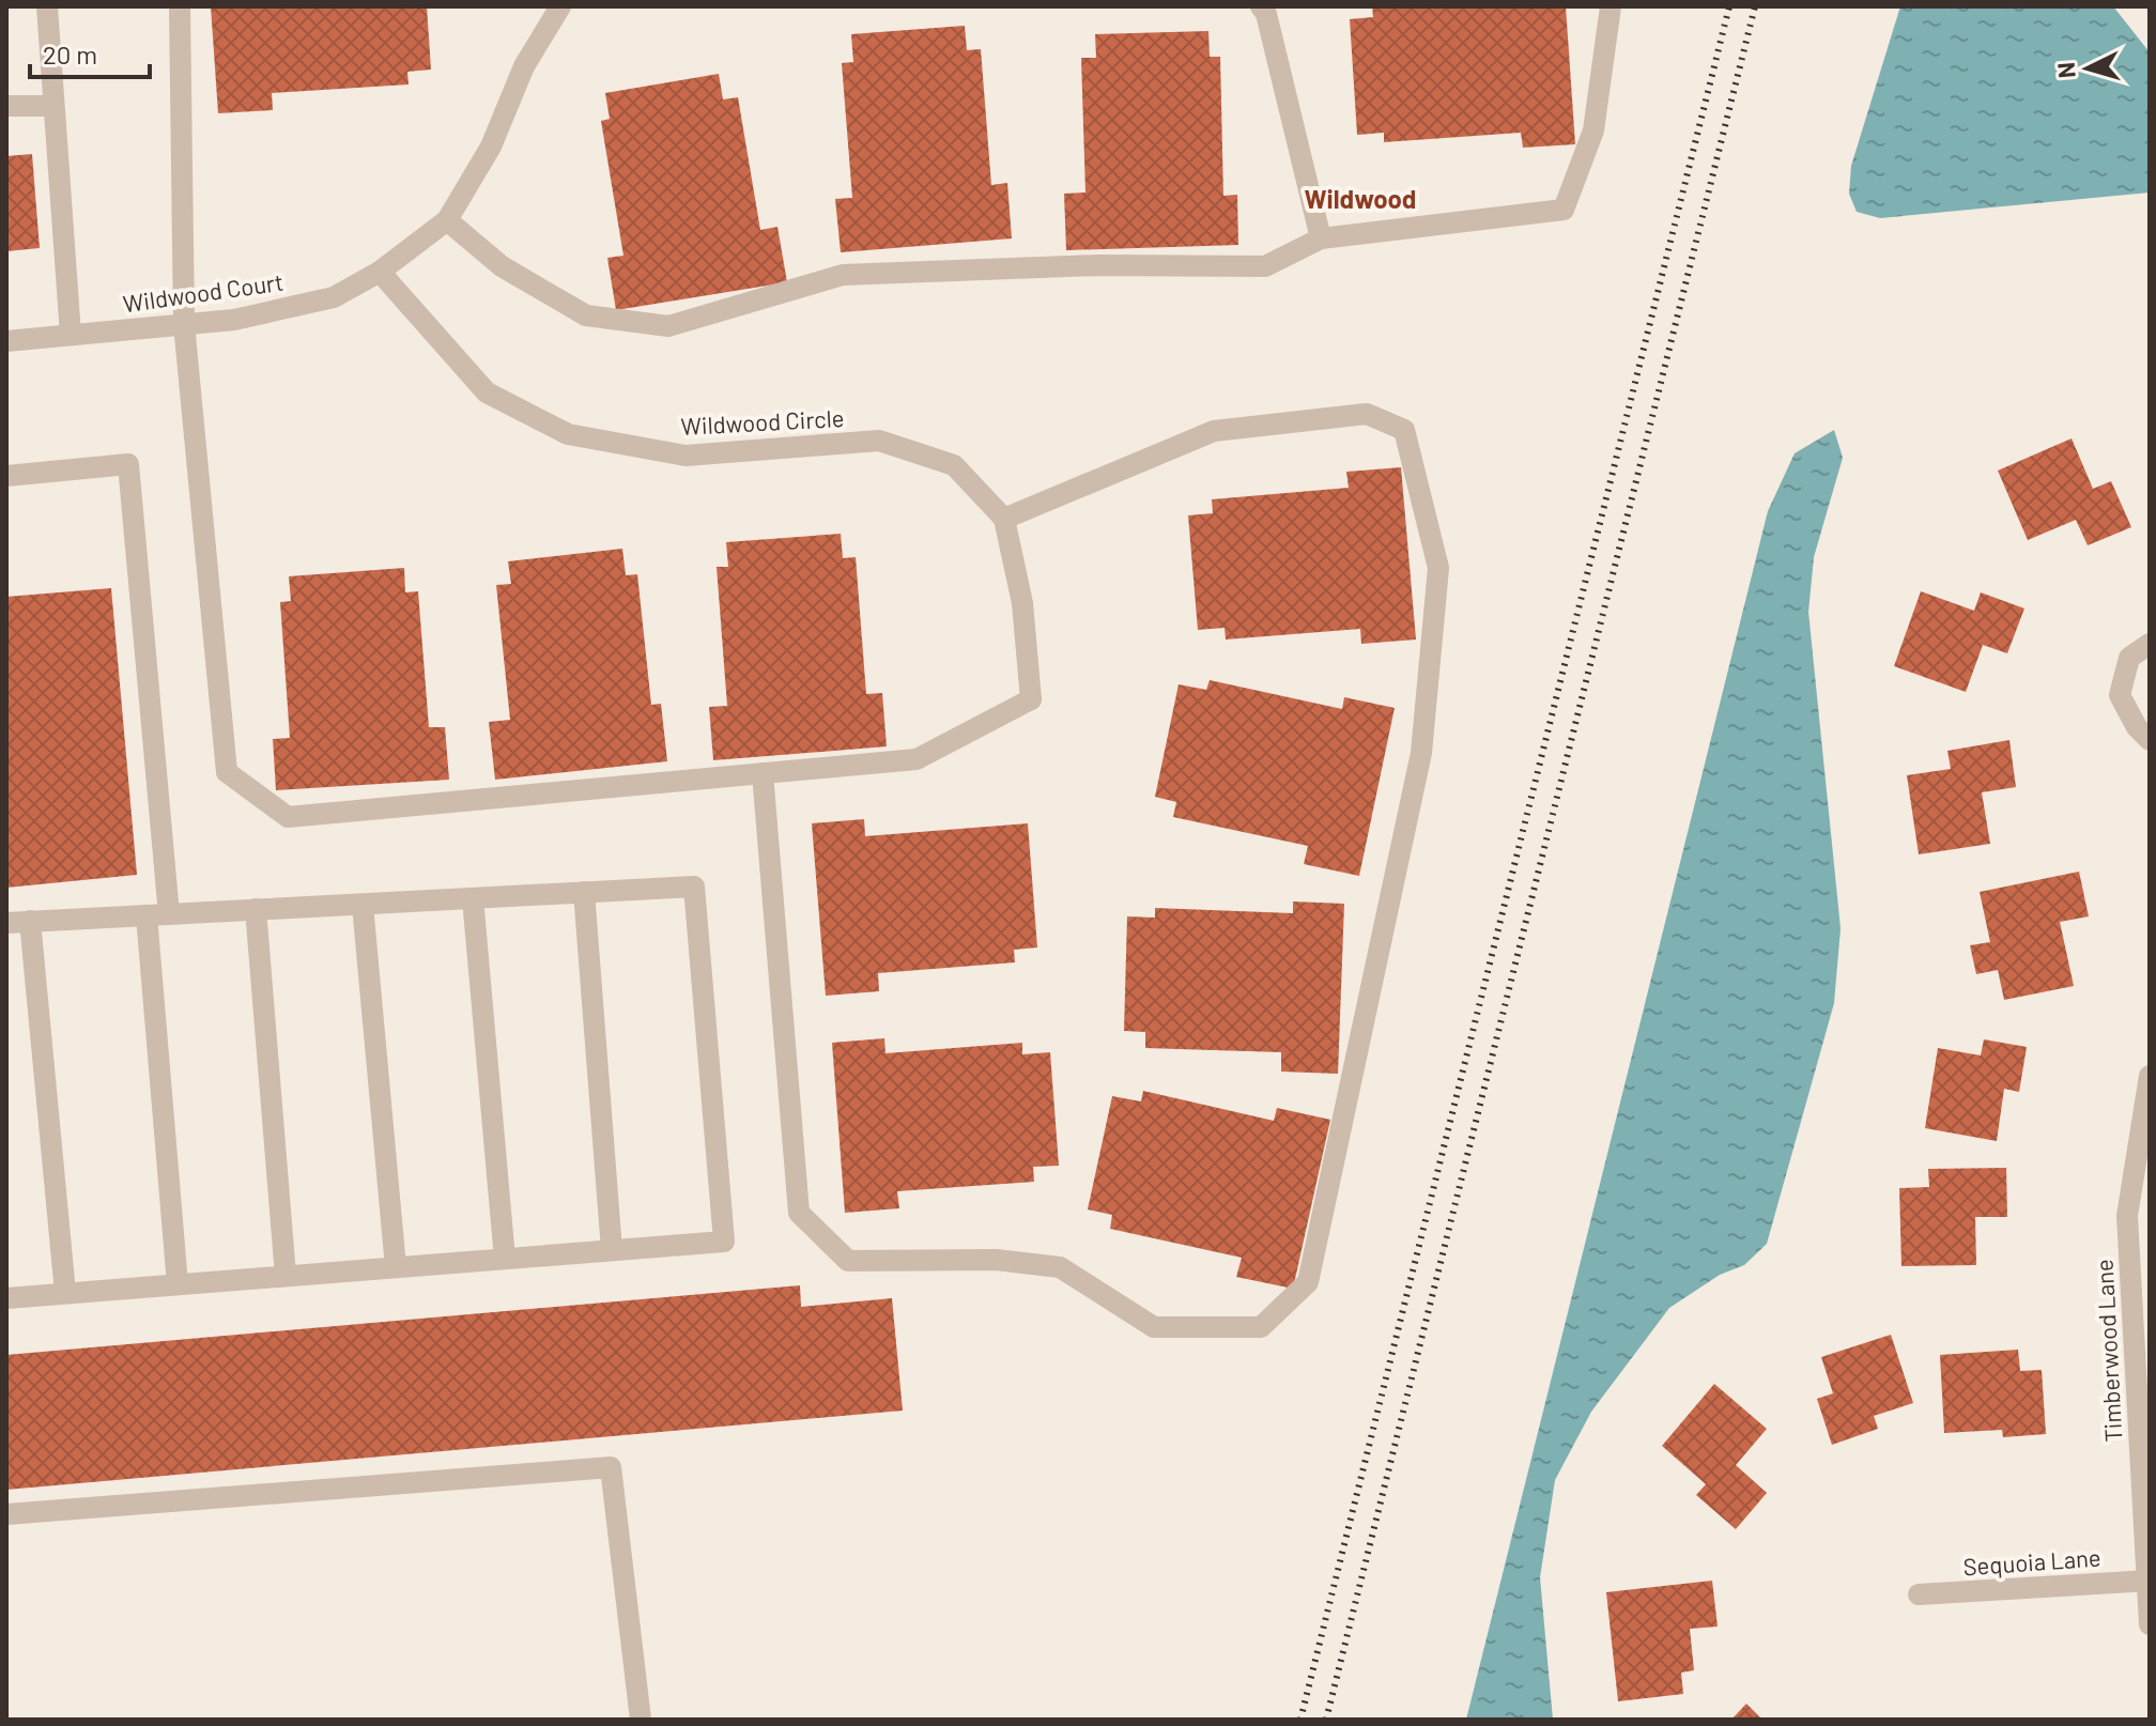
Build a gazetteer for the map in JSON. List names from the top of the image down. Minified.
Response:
{"streets":{"street":["Wildwood Court","Wildwood Circle","Timberwood Lane","Sequoia Lane"]},"crossings":[["Wildwood Court","Wildwood Circle"],["Timberwood Lane","Sequoia Lane"]],"districts":["Wildwood"],"scale_bar":"20 m","north":"left"}
